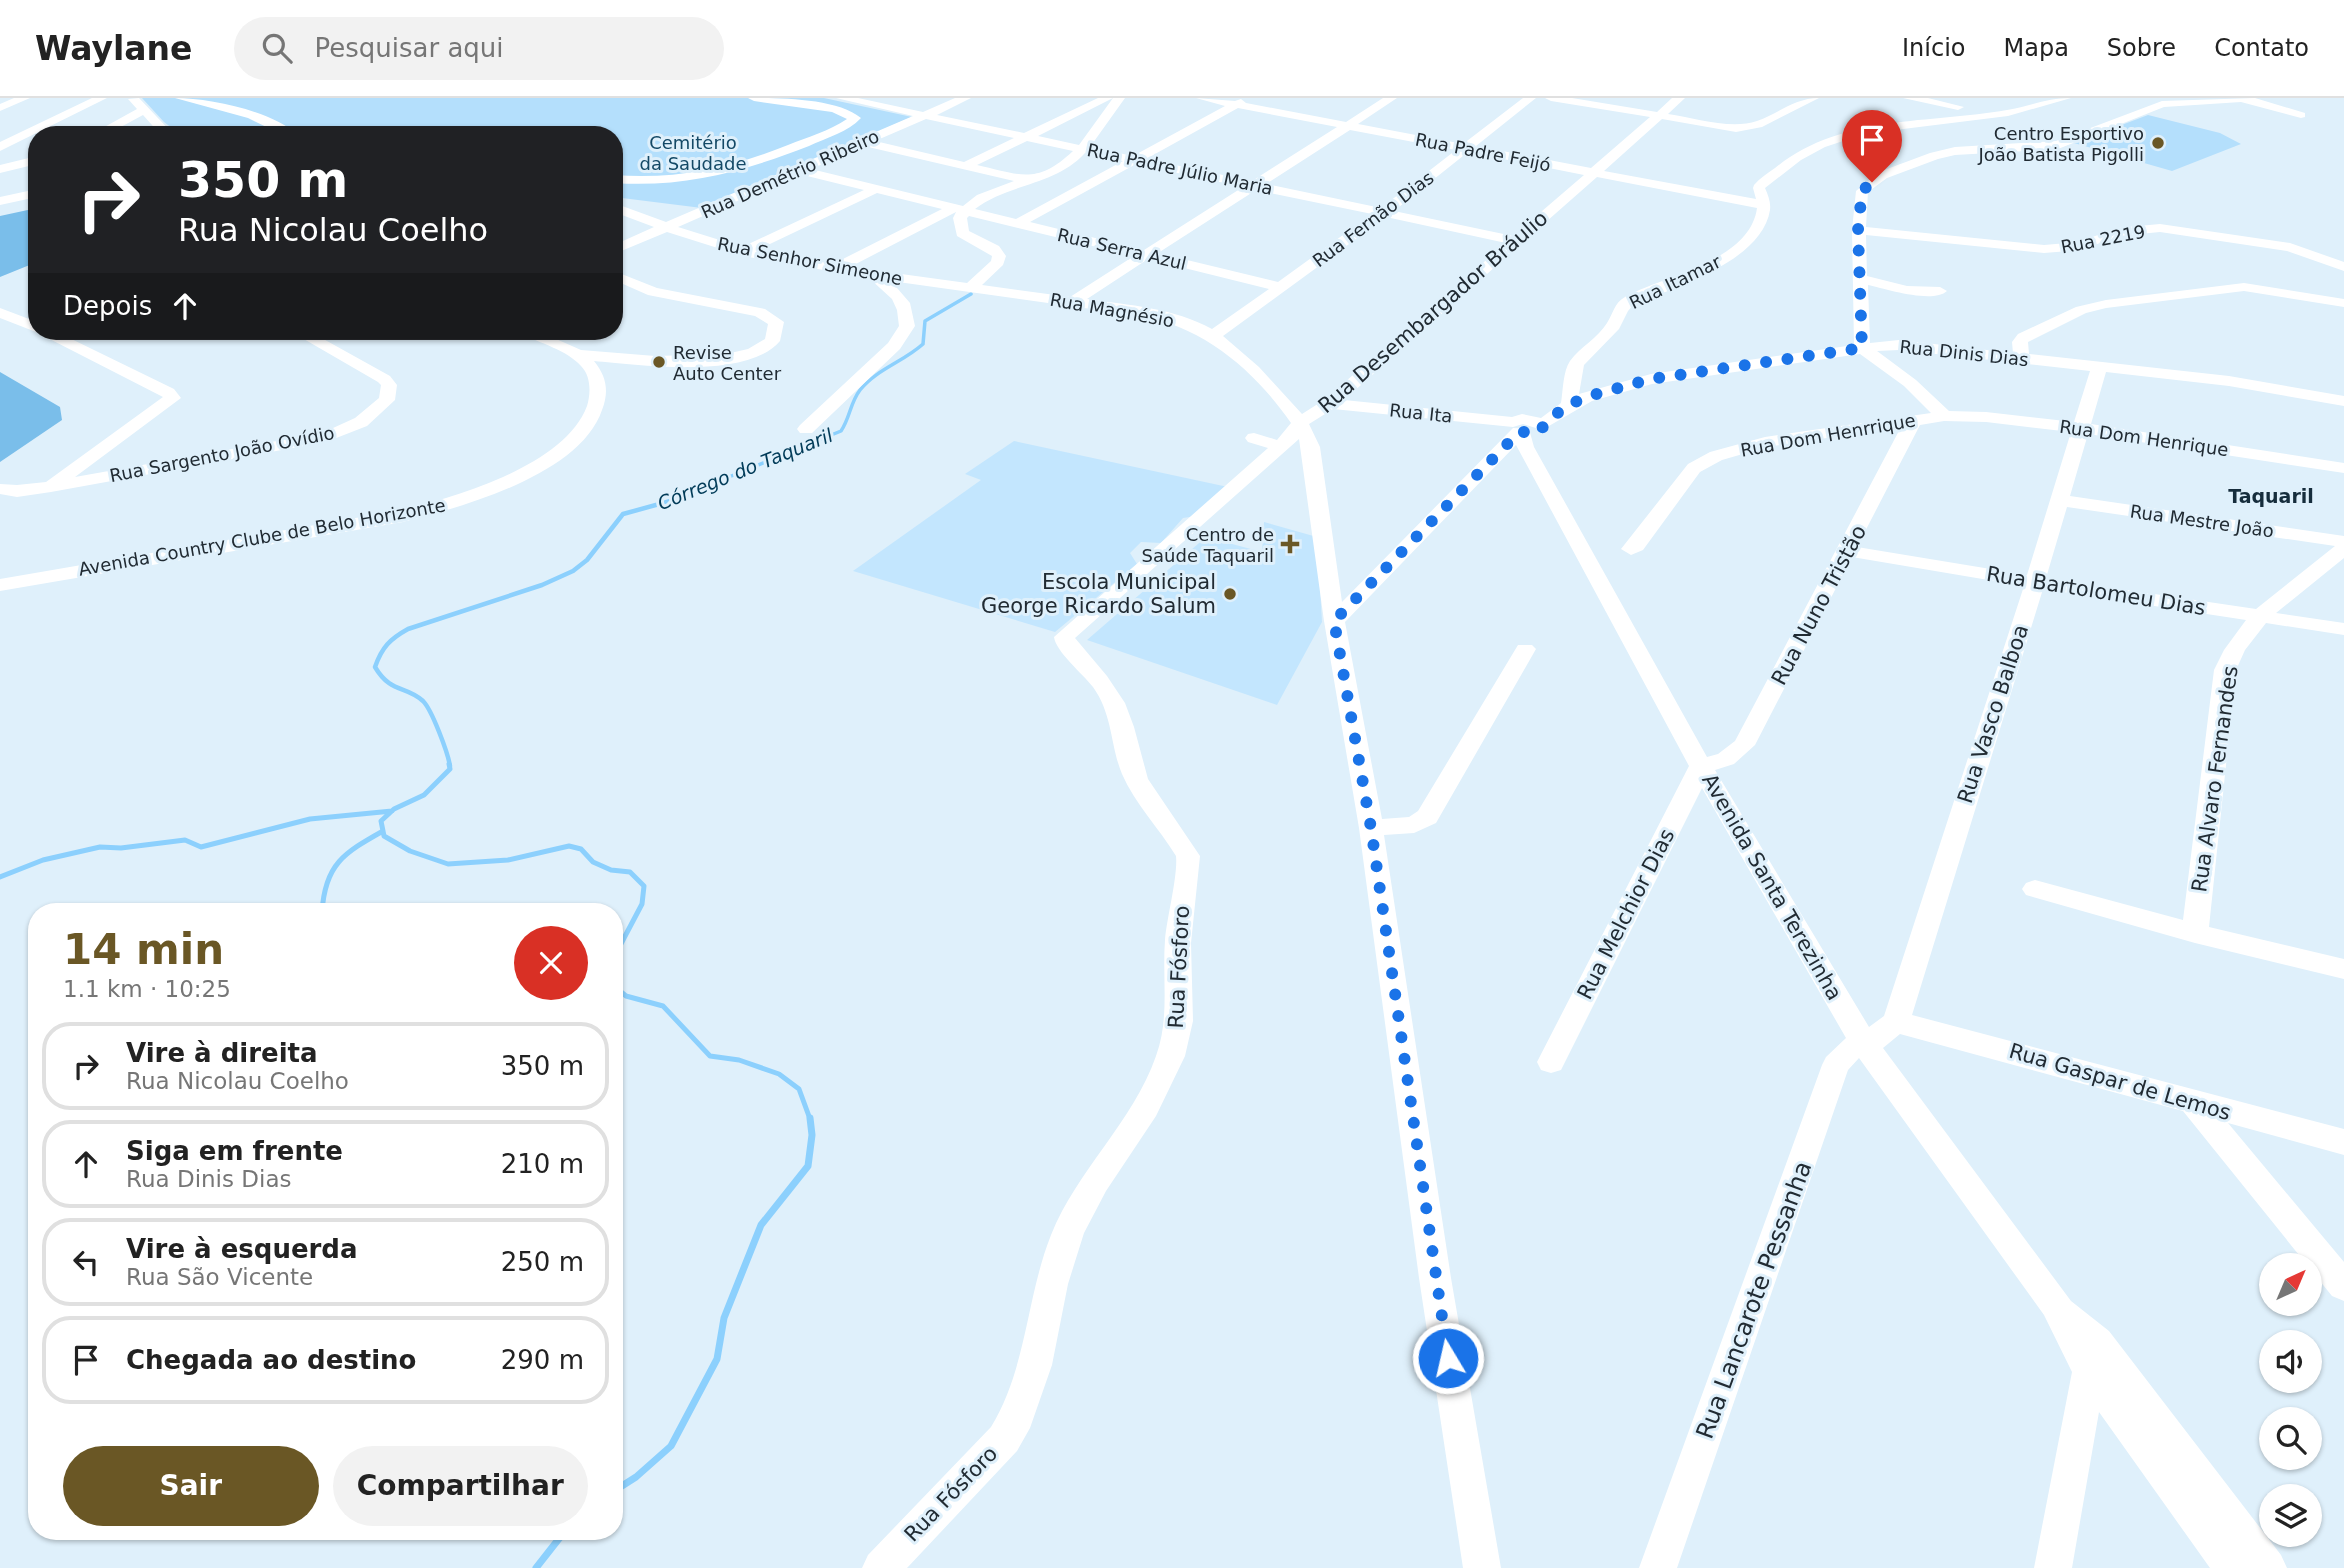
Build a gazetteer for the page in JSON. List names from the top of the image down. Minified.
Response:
{"streets":{"street":["Rua Padre Feijó","Rua Padre Júlio Maria","Rua Demétrio Ribeiro","Rua Fernão Dias","Rua 2219","Rua Serra Azul","Rua Senhor Simeone","Rua Itamar","Rua Magnésio","Rua Desembargador Bráulio","Rua Dinis Dias","Rua Ita","Rua Dom Henrrique","Rua Dom Henrique","Rua Sargento João Ovídio","Rua Mestre João","Avenida Country Clube de Belo Horizonte","Rua Bartolomeu Dias","Rua Nuno Tristão","Rua Vasco Balboa","Rua Alvaro Fernandes","Avenida Santa Terezinha","Rua Melchior Dias","Rua Fósforo","Rua Gaspar de Lemos","Rua Lancarote Pessanha"]},"crossings":[["Rua Padre Feijó","Rua Fernão Dias"],["Rua Padre Feijó","Rua Itamar"],["Rua Padre Feijó","Rua Desembargador Bráulio"],["Rua Padre Júlio Maria","Rua Demétrio Ribeiro"],["Rua Padre Júlio Maria","Rua Fernão Dias"],["Rua Padre Júlio Maria","Rua Desembargador Bráulio"],["Rua Demétrio Ribeiro","Rua Serra Azul"],["Rua Demétrio Ribeiro","Rua Senhor Simeone"],["Rua Fernão Dias","Rua Serra Azul"],["Rua Fernão Dias","Rua Magnésio"],["Rua Senhor Simeone","Rua Magnésio"],["Rua Itamar","Rua Dinis Dias"],["Rua Magnésio","Rua Desembargador Bráulio"],["Rua Magnésio","Rua Fósforo"],["Rua Desembargador Bráulio","Rua Dinis Dias"],["Rua Desembargador Bráulio","Rua Ita"],["Rua Desembargador Bráulio","Rua Fósforo"],["Rua Dinis Dias","Rua Ita"],["Rua Dinis Dias","Rua Vasco Balboa"],["Rua Dinis Dias","Avenida Santa Terezinha"],["Rua Ita","Avenida Santa Terezinha"],["Rua Dom Henrrique","Rua Dom Henrique"],["Rua Dom Henrrique","Rua Nuno Tristão"],["Rua Dom Henrique","Rua Vasco Balboa"],["Rua Mestre João","Rua Vasco Balboa"],["Rua Bartolomeu Dias","Rua Nuno Tristão"],["Rua Bartolomeu Dias","Rua Vasco Balboa"],["Rua Bartolomeu Dias","Rua Alvaro Fernandes"],["Rua Nuno Tristão","Avenida Santa Terezinha"],["Rua Nuno Tristão","Rua Melchior Dias"],["Rua Vasco Balboa","Rua Gaspar de Lemos"],["Avenida Santa Terezinha","Rua Melchior Dias"],["Avenida Santa Terezinha","Rua Lancarote Pessanha"]],"districts":["Taquaril"],"water":["Córrego do Taquaril"],"parks":["Cemitério da Saudade"],"places":{"other":["Centro Esportivo João Batista Pigolli","Revise Auto Center","Escola Municipal George Ricardo Salum"],"health":["Centro de Saúde Taquaril"]},"north":"top right","page":{"header":"Waylane","search":"Pesquisar aqui","nav":["Início","Mapa","Sobre","Contato"],"turn":["350 m","Rua Nicolau Coelho"],"then":"Depois","heading":["14 min","1.1 km · 10:25"],"list":[{"name":"Vire à direita","note":"Rua Nicolau Coelho","value":"350 m"},{"name":"Siga em frente","note":"Rua Dinis Dias","value":"210 m"},{"name":"Vire à esquerda","note":"Rua São Vicente","value":"250 m"},{"name":"Chegada ao destino","value":"290 m"}],"buttons":["Sair","Compartilhar"]}}
